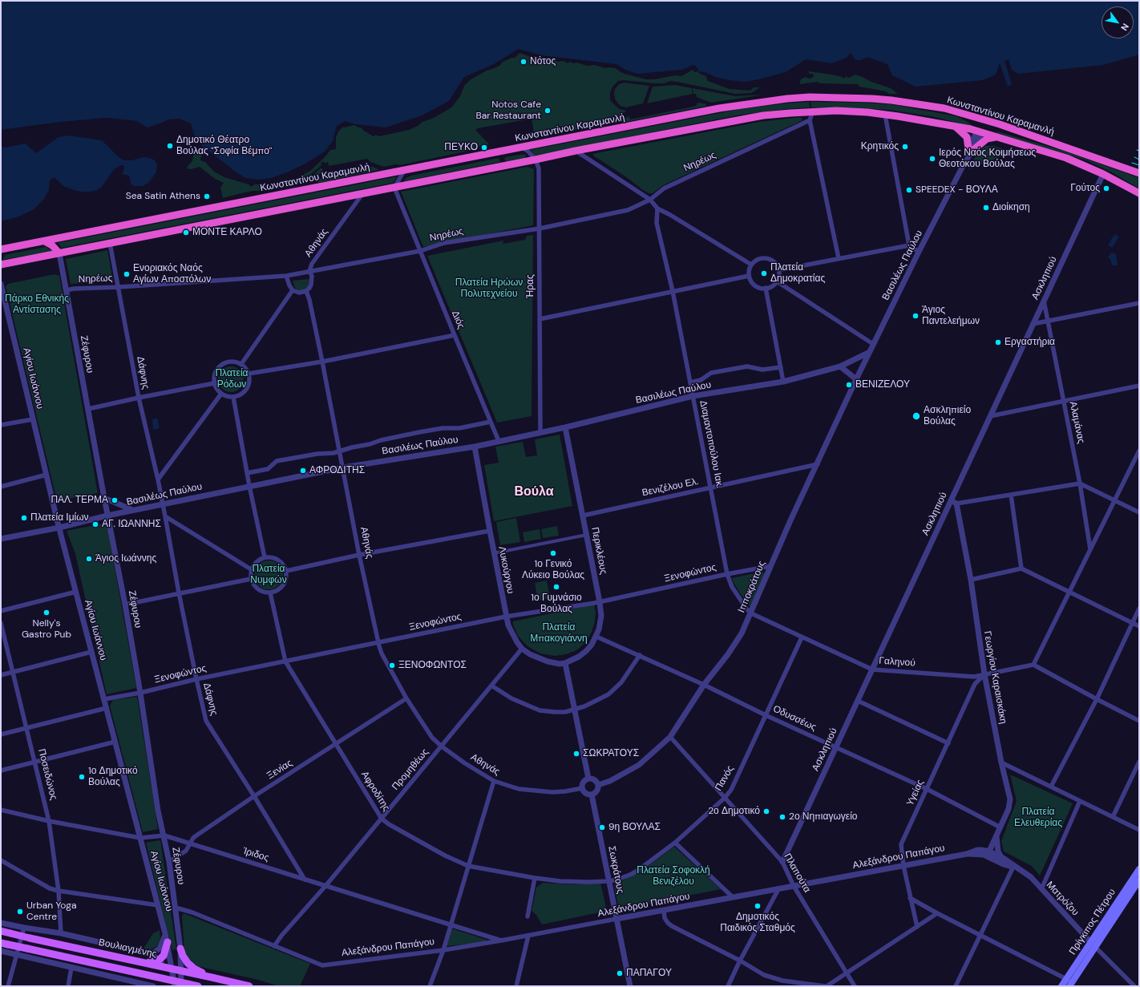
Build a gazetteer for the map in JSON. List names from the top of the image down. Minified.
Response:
{"streets":{"highway":["Κωνσταντίνου Καραμανλή"],"main road":["Πρίγκιπος Πέτρου","Βουλιαγμένης"],"street":["Νηρέως","Αθηνάς","Βασιλέως Παύλου","Ασκληπιού","Ήρας","Διός","Ζέφυρου","Δάφνης","Αγίου Ιωάννου","Αλαμάνας","Διαμαντοπούλου Ιακ.","Βενιζέλου Ελ.","Περικλέους","Λυκούργου","Ξενοφώντος","Ιπποκράτους","Γαληνού","Γεωργίου Καραισκάκη","Οδυσσέως","Ξενίας","Προμηθέως","Ποσειδώνος","Πανός","Αφροδίτης","Υγείας","Ίριδος","Αλεξάνδρου Παπάγου","Σωκράτους","Πλαπούτα","Ματρόζου"]},"crossings":[["Νηρέως","Αθηνάς"],["Νηρέως","Ήρας"],["Νηρέως","Διός"],["Νηρέως","Ζέφυρου"],["Νηρέως","Δάφνης"],["Αθηνάς","Βασιλέως Παύλου"],["Αθηνάς","Ξενοφώντος"],["Αθηνάς","Ιπποκράτους"],["Αθηνάς","Ξενίας"],["Αθηνάς","Προμηθέως"],["Αθηνάς","Σωκράτους"],["Βασιλέως Παύλου","Ήρας"],["Βασιλέως Παύλου","Διός"],["Βασιλέως Παύλου","Ζέφυρου"],["Βασιλέως Παύλου","Δάφνης"],["Βασιλέως Παύλου","Αγίου Ιωάννου"],["Βασιλέως Παύλου","Διαμαντοπούλου Ιακ."],["Βασιλέως Παύλου","Περικλέους"],["Βασιλέως Παύλου","Λυκούργου"],["Βασιλέως Παύλου","Ιπποκράτους"],["Ασκληπιού","Αλαμάνας"],["Ασκληπιού","Γαληνού"],["Ασκληπιού","Οδυσσέως"],["Ασκληπιού","Πλαπούτα"],["Ζέφυρου","Αγίου Ιωάννου"],["Ζέφυρου","Ξενοφώντος"],["Ζέφυρου","Ξενίας"],["Ζέφυρου","Ίριδος"],["Ζέφυρου","Βουλιαγμένης"],["Δάφνης","Ξενοφώντος"],["Δάφνης","Ξενίας"],["Δάφνης","Ίριδος"],["Αγίου Ιωάννου","Ξενοφώντος"],["Αγίου Ιωάννου","Ίριδος"],["Αγίου Ιωάννου","Βουλιαγμένης"],["Διαμαντοπούλου Ιακ.","Βενιζέλου Ελ."],["Διαμαντοπούλου Ιακ.","Ξενοφώντος"],["Διαμαντοπούλου Ιακ.","Ιπποκράτους"],["Διαμαντοπούλου Ιακ.","Γαληνού"],["Βενιζέλου Ελ.","Περικλέους"],["Βενιζέλου Ελ.","Ιπποκράτους"],["Περικλέους","Λυκούργου"],["Περικλέους","Ξενοφώντος"],["Περικλέους","Οδυσσέως"],["Λυκούργου","Ξενοφώντος"],["Λυκούργου","Προμηθέως"],["Ξενοφώντος","Ιπποκράτους"],["Ξενοφώντος","Αφροδίτης"],["Ιπποκράτους","Γαληνού"],["Ιπποκράτους","Οδυσσέως"],["Ιπποκράτους","Σωκράτους"],["Ιπποκράτους","Πλαπούτα"],["Γαληνού","Γεωργίου Καραισκάκη"],["Γαληνού","Πανός"],["Γαληνού","Υγείας"],["Γεωργίου Καραισκάκη","Οδυσσέως"],["Γεωργίου Καραισκάκη","Υγείας"],["Γεωργίου Καραισκάκη","Αλεξάνδρου Παπάγου"],["Γεωργίου Καραισκάκη","Ματρόζου"],["Οδυσσέως","Πανός"],["Οδυσσέως","Υγείας"],["Ξενίας","Αφροδίτης"],["Ξενίας","Ίριδος"],["Προμηθέως","Αφροδίτης"],["Προμηθέως","Ίριδος"],["Προμηθέως","Αλεξάνδρου Παπάγου"],["Ποσειδώνος","Ίριδος"],["Πανός","Αφροδίτης"],["Πανός","Σωκράτους"],["Πανός","Πλαπούτα"],["Αφροδίτης","Σωκράτους"],["Υγείας","Αλεξάνδρου Παπάγου"],["Ίριδος","Αλεξάνδρου Παπάγου"],["Αλεξάνδρου Παπάγου","Σωκράτους"],["Αλεξάνδρου Παπάγου","Πλαπούτα"],["Αλεξάνδρου Παπάγου","Ματρόζου"],["Ματρόζου","Πρίγκιπος Πέτρου"]],"districts":["Βούλα"],"parks":["Πλατεία Ηρώων Πολυτεχνείου","Πάρκο Εθνικής Αντίστασης","Πλατεία Ρόδων","Πλατεία Νυμφών","Πλατεία Μπακογιάννη","Πλατεία Ελευθερίας","Πλατεία Σοφοκλή Βενιζέλου"],"places":["Νότος","Notos Cafe Bar Restaurant","Δημοτικό Θέατρο Βούλας \"Σοφία Βέμπο\"","Κρητικός","ΠΕΥΚΟ","Ιερός Ναός Κοιμήσεως Θεοτόκου Βούλας","Γούτος","SPEEDEX - ΒΟΥΛΑ","Sea Satin Athens","Διοίκηση","ΜΟΝΤΕ ΚΑΡΛΟ","Πλατεία Δημοκρατίας","Ενοριακός Ναός Αγίων Αποστόλων","Άγιος Παντελεήμων","Εργαστήρια","ΒΕΝΙΖΕΛΟΥ","Ασκληπιείο Βούλας","ΑΦΡΟΔΙΤΗΣ","ΠΑΛ. ΤΕΡΜΑ","Πλατεία Ιμίων","ΑΓ. ΙΩΑΝΝΗΣ","1ο Γενικό Λύκειο Βούλας","Άγιος Ιωάννης","1ο Γυμνάσιο Βούλας","Nelly's Gastro Pub","ΞΕΝΟΦΩΝΤΟΣ","ΣΩΚΡΑΤΟΥΣ","1ο Δημοτικό Βούλας","2ο Δημοτικό","2ο Νηπιαγωγείο","9η ΒΟΥΛΑΣ","Δημοτικός Παιδικός Σταθμός","Urban Yoga Centre","ΠΑΠΑΓΟΥ"],"north":"bottom right"}
